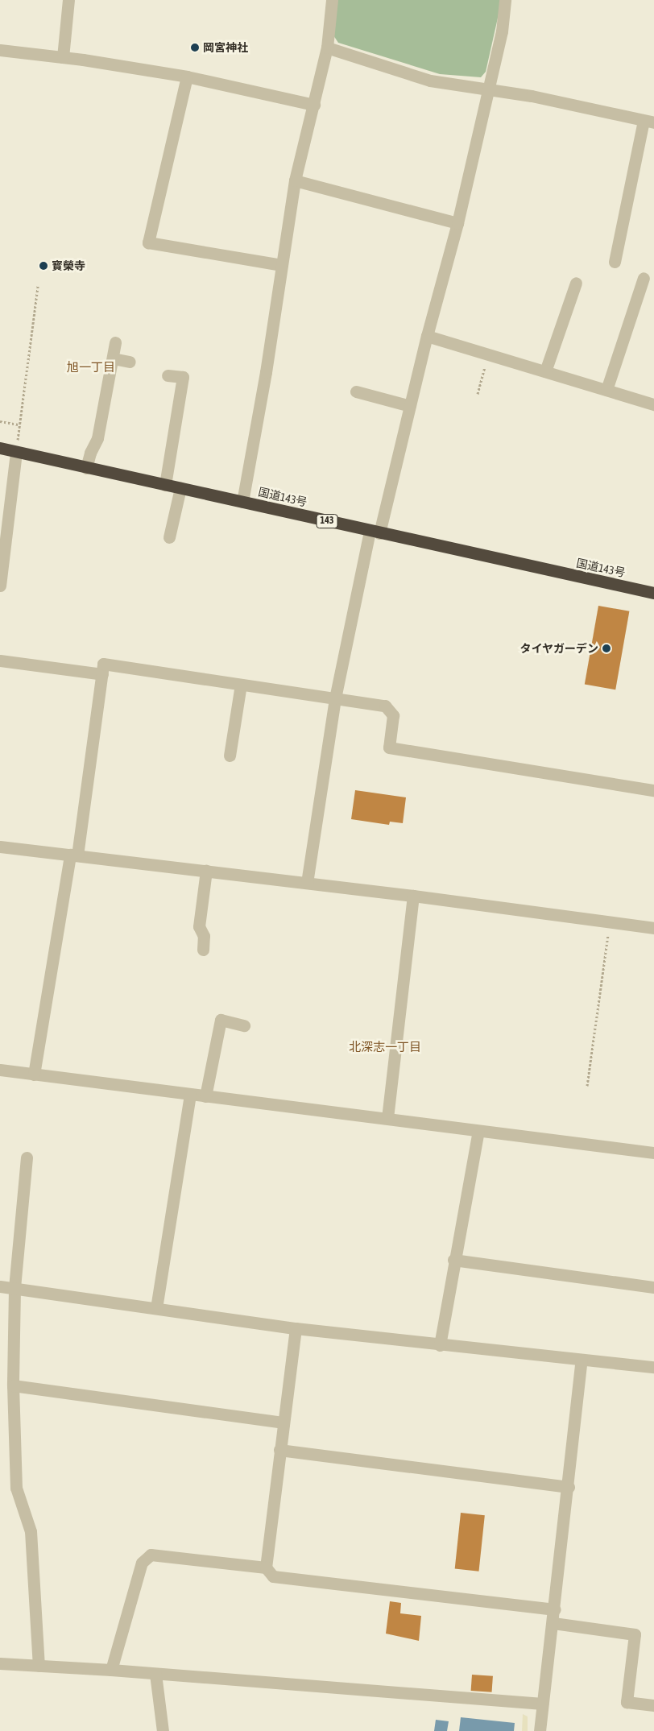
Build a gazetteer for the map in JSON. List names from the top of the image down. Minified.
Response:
{"streets":{"highway":["国道143号","143"]},"districts":["旭一丁目","北深志一丁目"],"places":["岡宮神社","寳榮寺","タイヤガーデン"]}
